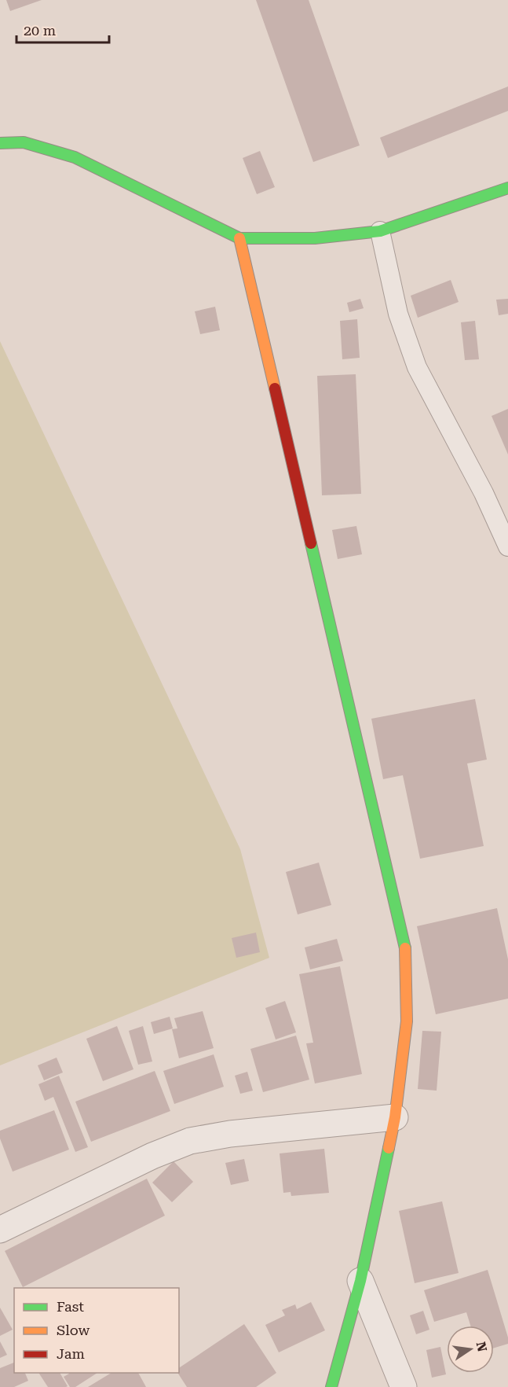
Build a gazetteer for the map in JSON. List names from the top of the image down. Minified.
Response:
{"legend":["Fast","Slow","Jam"],"scale_bar":"20 m","north":"right"}
